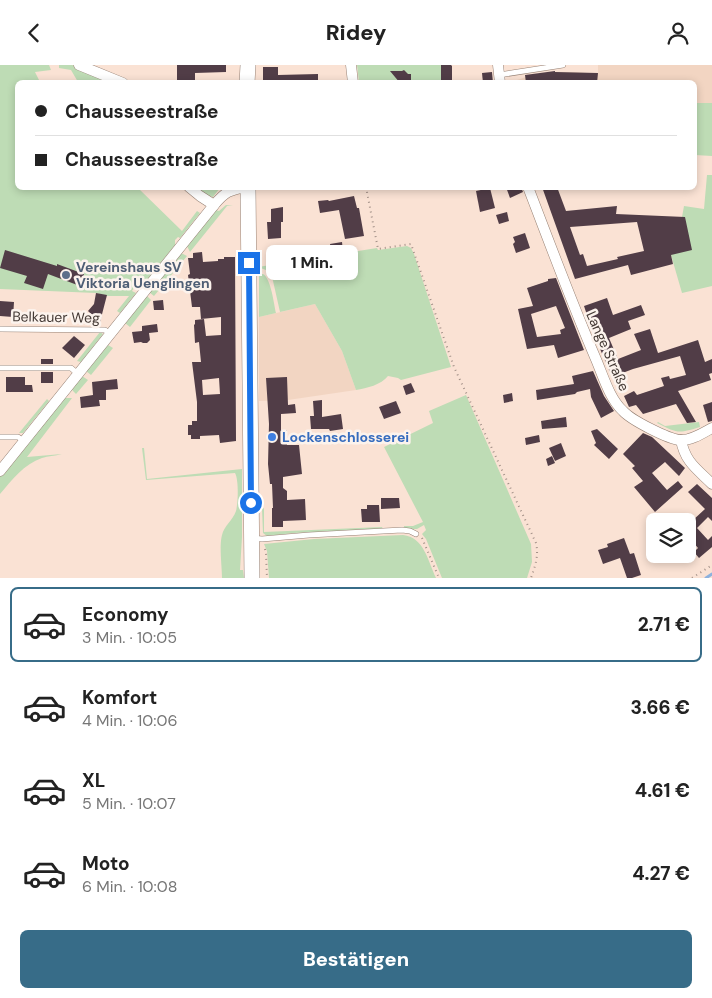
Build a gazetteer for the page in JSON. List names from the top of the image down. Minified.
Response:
{"streets":{"street":["Belkauer Weg","Lange Straße"]},"places":["Vereinshaus SV Viktoria Uenglingen","Lockenschlosserei"],"page":{"header":"Ridey","banner":["Chausseestraße","Chausseestraße"],"bubble":"1 Min.","list":[{"name":"Economy","note":"3 Min. · 10:05","value":"2.71 €"},{"name":"Komfort","note":"4 Min. · 10:06","value":"3.66 €"},{"name":"XL","note":"5 Min. · 10:07","value":"4.61 €"},{"name":"Moto","note":"6 Min. · 10:08","value":"4.27 €"}],"buttons":"Bestätigen"}}
